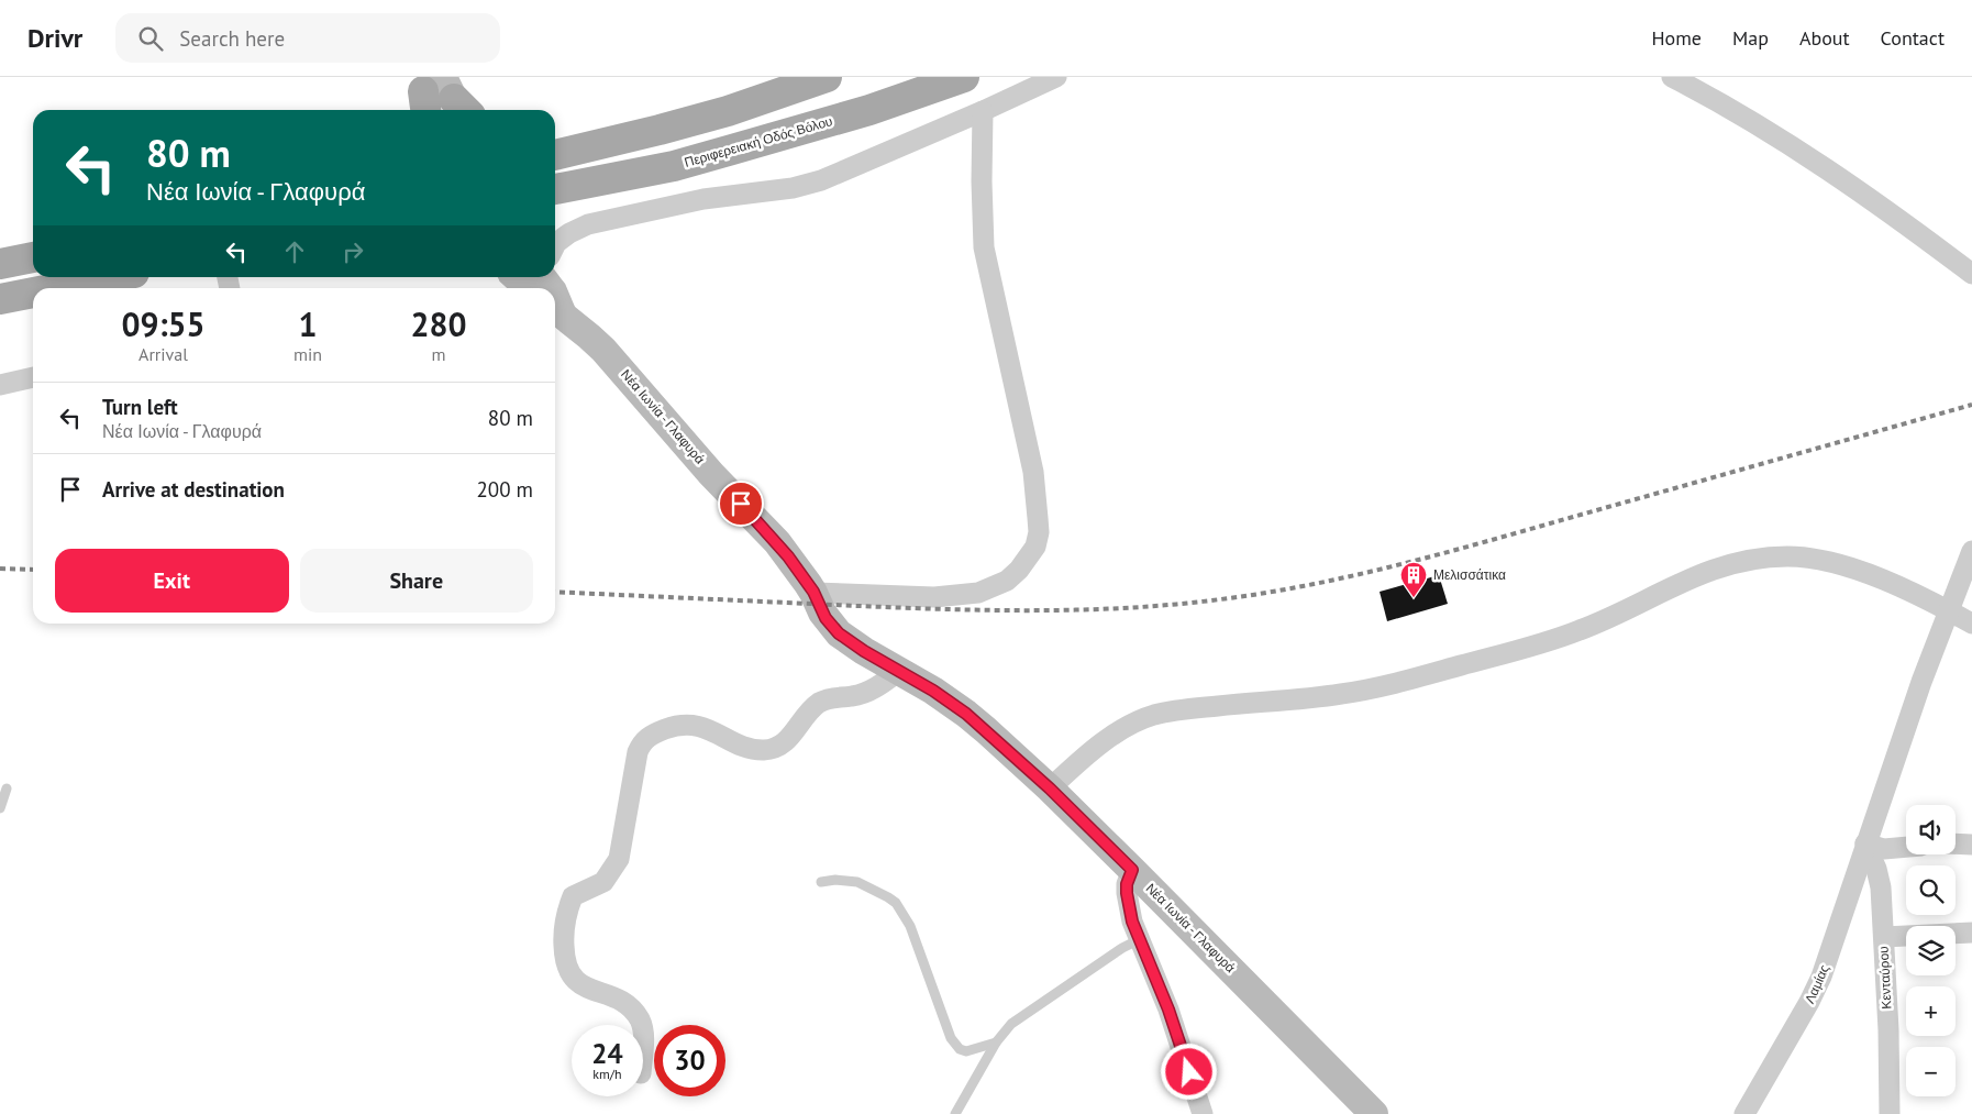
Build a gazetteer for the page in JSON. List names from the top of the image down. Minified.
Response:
{"streets":{"main road":["Περιφερειακή Οδός Βόλου","Νέα Ιωνία - Γλαφυρά"],"street":["Κενταύρου","Λαμίας"]},"crossings":[["Κενταύρου","Λαμίας"]],"places":{"building":["Μελισσάτικα"]},"page":{"header":"Drivr","search":"Search here","nav":["Home","Map","About","Contact"],"turn":["80 m","Νέα Ιωνία - Γλαφυρά"],"eta":["09:55","Arrival","1","min","280","m"],"list":[{"name":"Turn left","note":"Νέα Ιωνία - Γλαφυρά","value":"80 m"},{"name":"Arrive at destination","value":"200 m"}],"buttons":["Exit","Share"],"map_buttons":["+","−"],"speed":"24 km/h","limit":"30"}}
